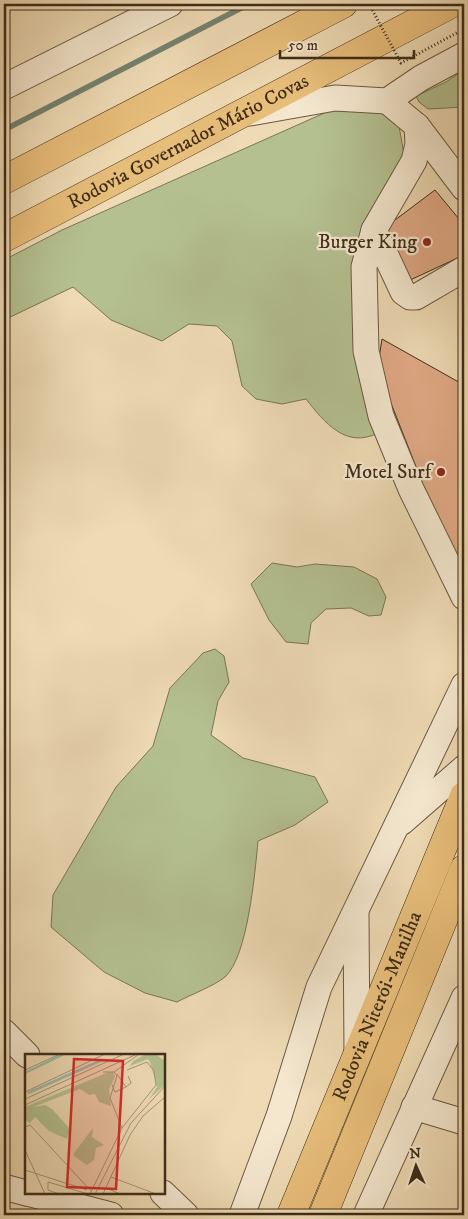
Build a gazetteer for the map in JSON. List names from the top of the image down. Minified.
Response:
{"streets":{"highway":["Rodovia Governador Mário Covas","Rodovia Niterói-Manilha"]},"places":["Burger King","Motel Surf"],"scale_bar":"50 m","north":"top"}
